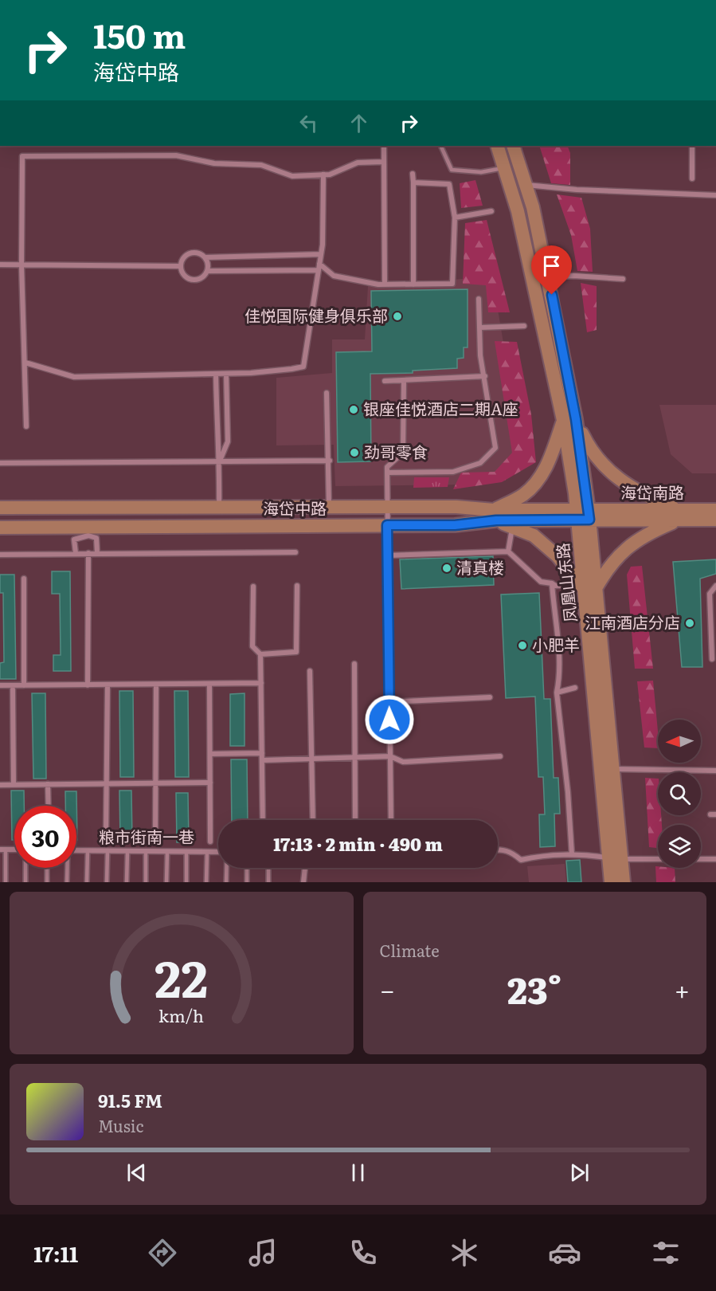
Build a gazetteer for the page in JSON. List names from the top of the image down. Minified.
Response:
{"streets":{"main road":["海岱南路","海岱中路","凤凰山东路"],"street":["粮市街南一巷"]},"crossings":[["海岱南路","海岱中路"],["海岱南路","凤凰山东路"],["海岱中路","凤凰山东路"]],"places":["佳悦国际健身俱乐部","银座佳悦酒店二期A座","劲哥零食","清真楼","江南酒店分店","小肥羊"],"north":"left","page":{"turn":["150 m","海岱中路"],"limit":"30","trip":"17:13 · 2 min · 490 m","tile":"Climate","heat":["−","23°","+"],"song":["91.5 FM","Music"],"tabs":"17:11","gauge":["22","km/h"]}}
